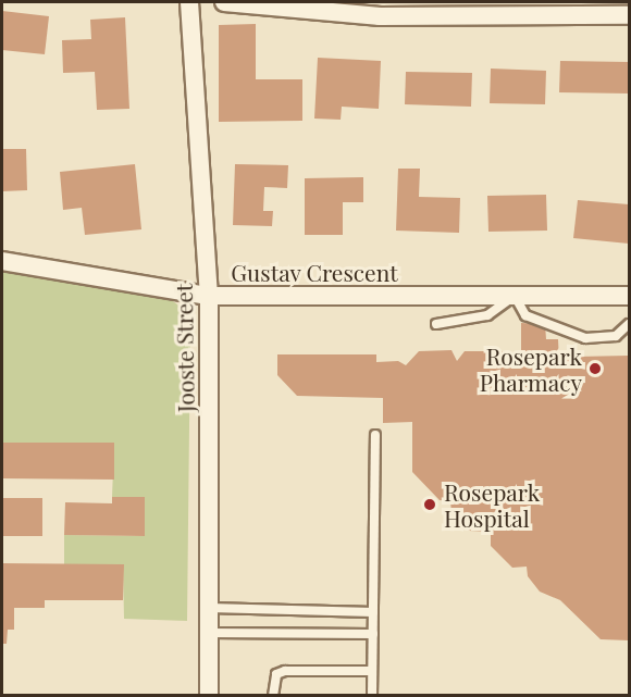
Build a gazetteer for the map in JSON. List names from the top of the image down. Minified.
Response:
{"streets":{"street":["Gustav Crescent","Jooste Street"]},"crossings":[["Gustav Crescent","Jooste Street"]],"places":["Rosepark Pharmacy","Rosepark Hospital"]}
